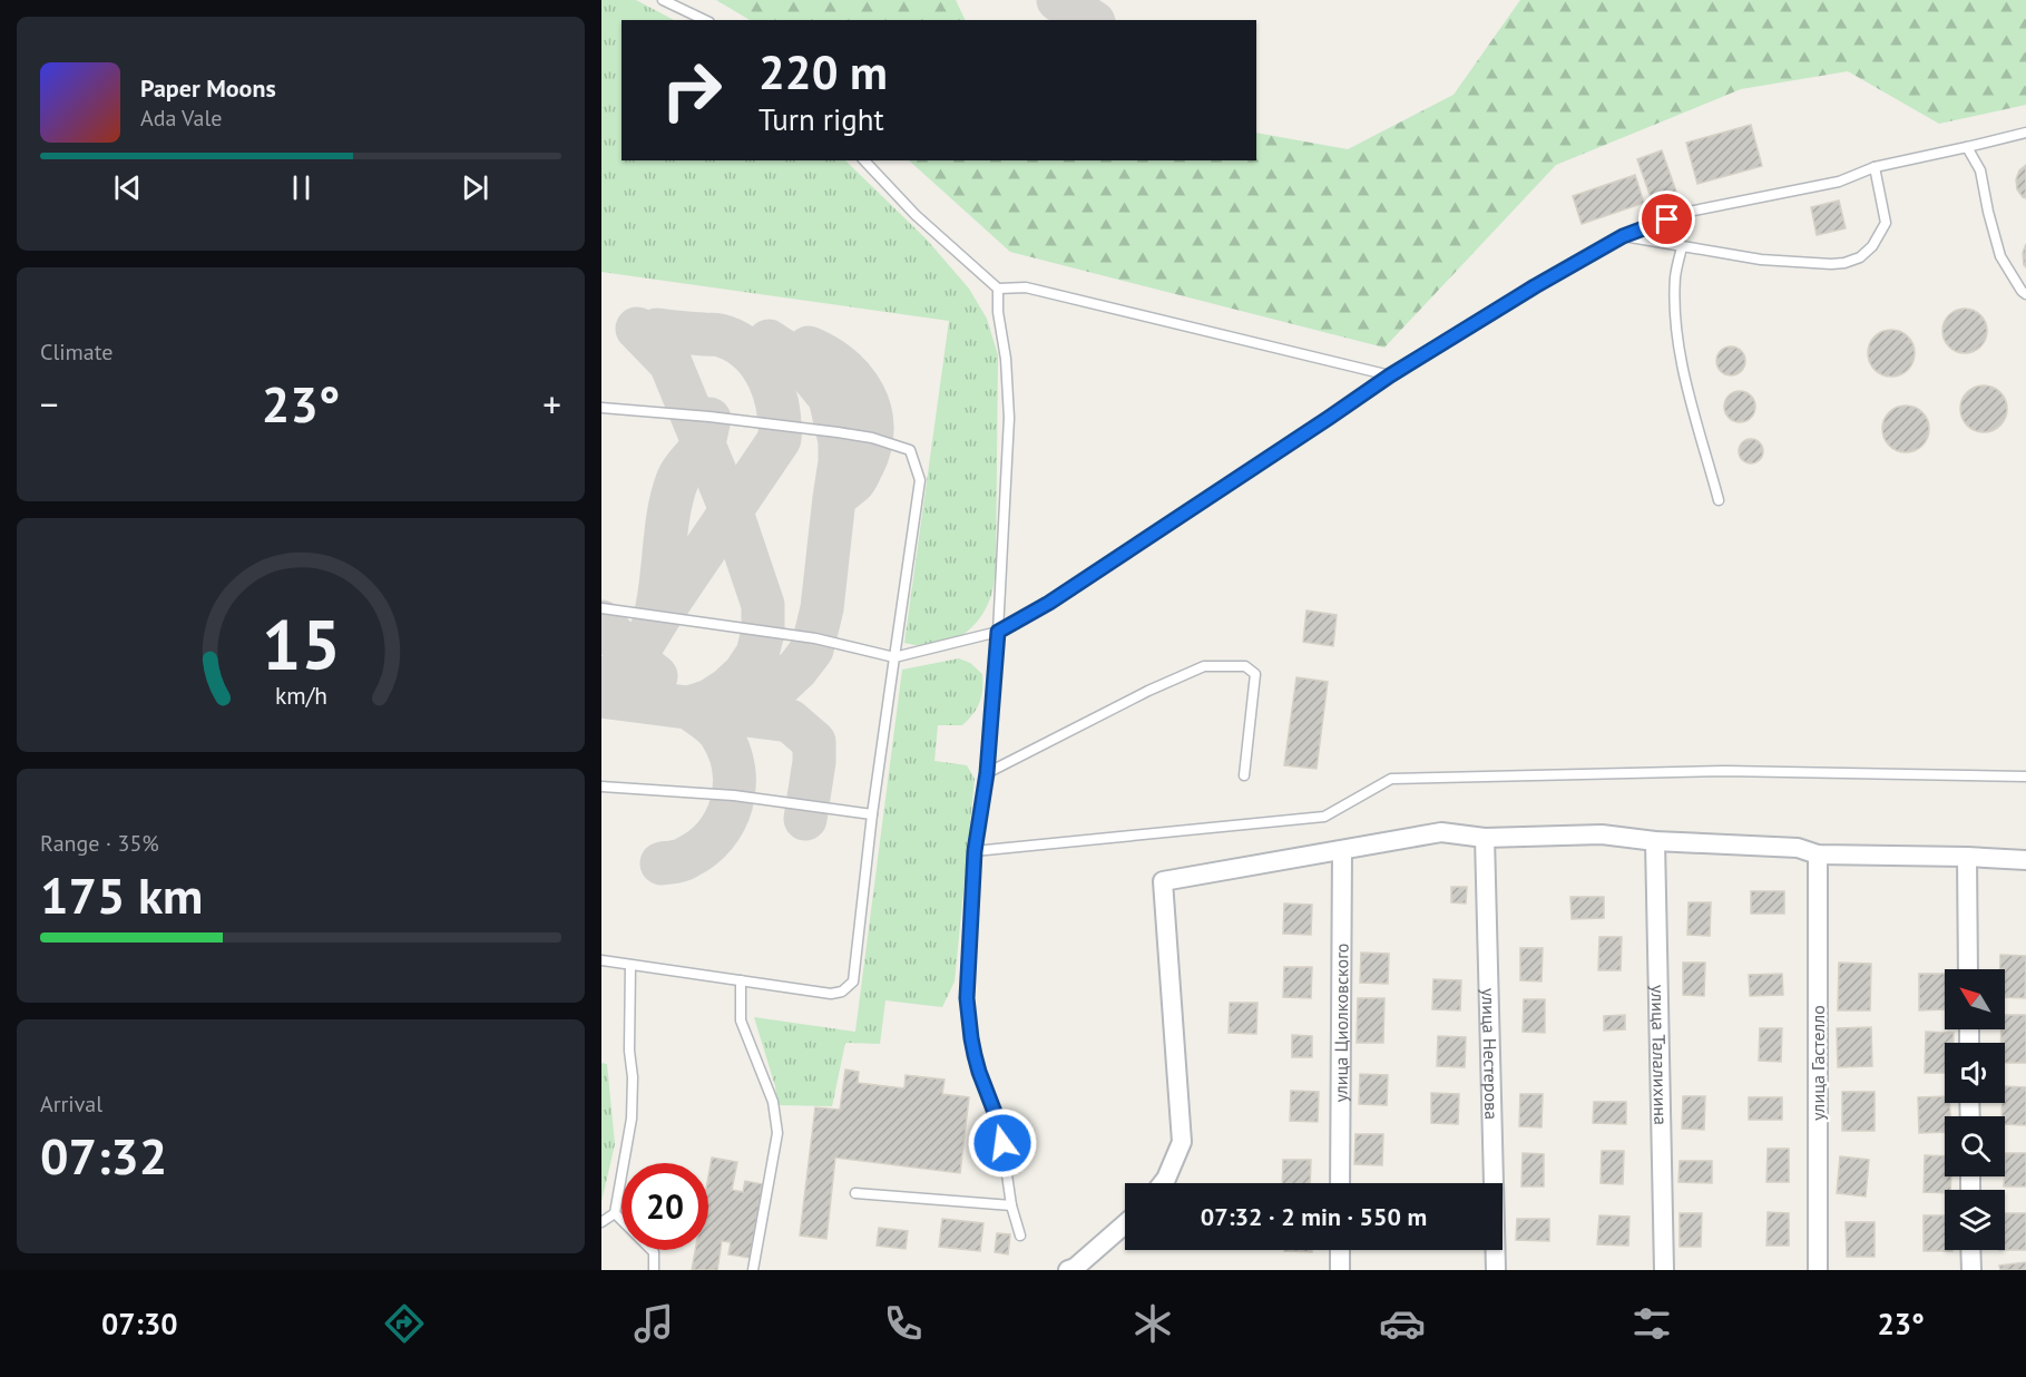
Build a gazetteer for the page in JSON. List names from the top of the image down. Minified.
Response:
{"streets":{"street":["улица Циолковского","улица Нестерова","улица Талалихина","улица Гастелло"]},"north":"top left","page":{"turn":["220 m","Turn right"],"song":["Paper Moons","Ada Vale"],"tile":["Climate",["Range · 35%","175 km"],["Arrival","07:32"]],"heat":["−","23°","+"],"limit":"20","trip":"07:32 · 2 min · 550 m","tabs":["07:30","23°"],"gauge":["15","km/h"]}}
